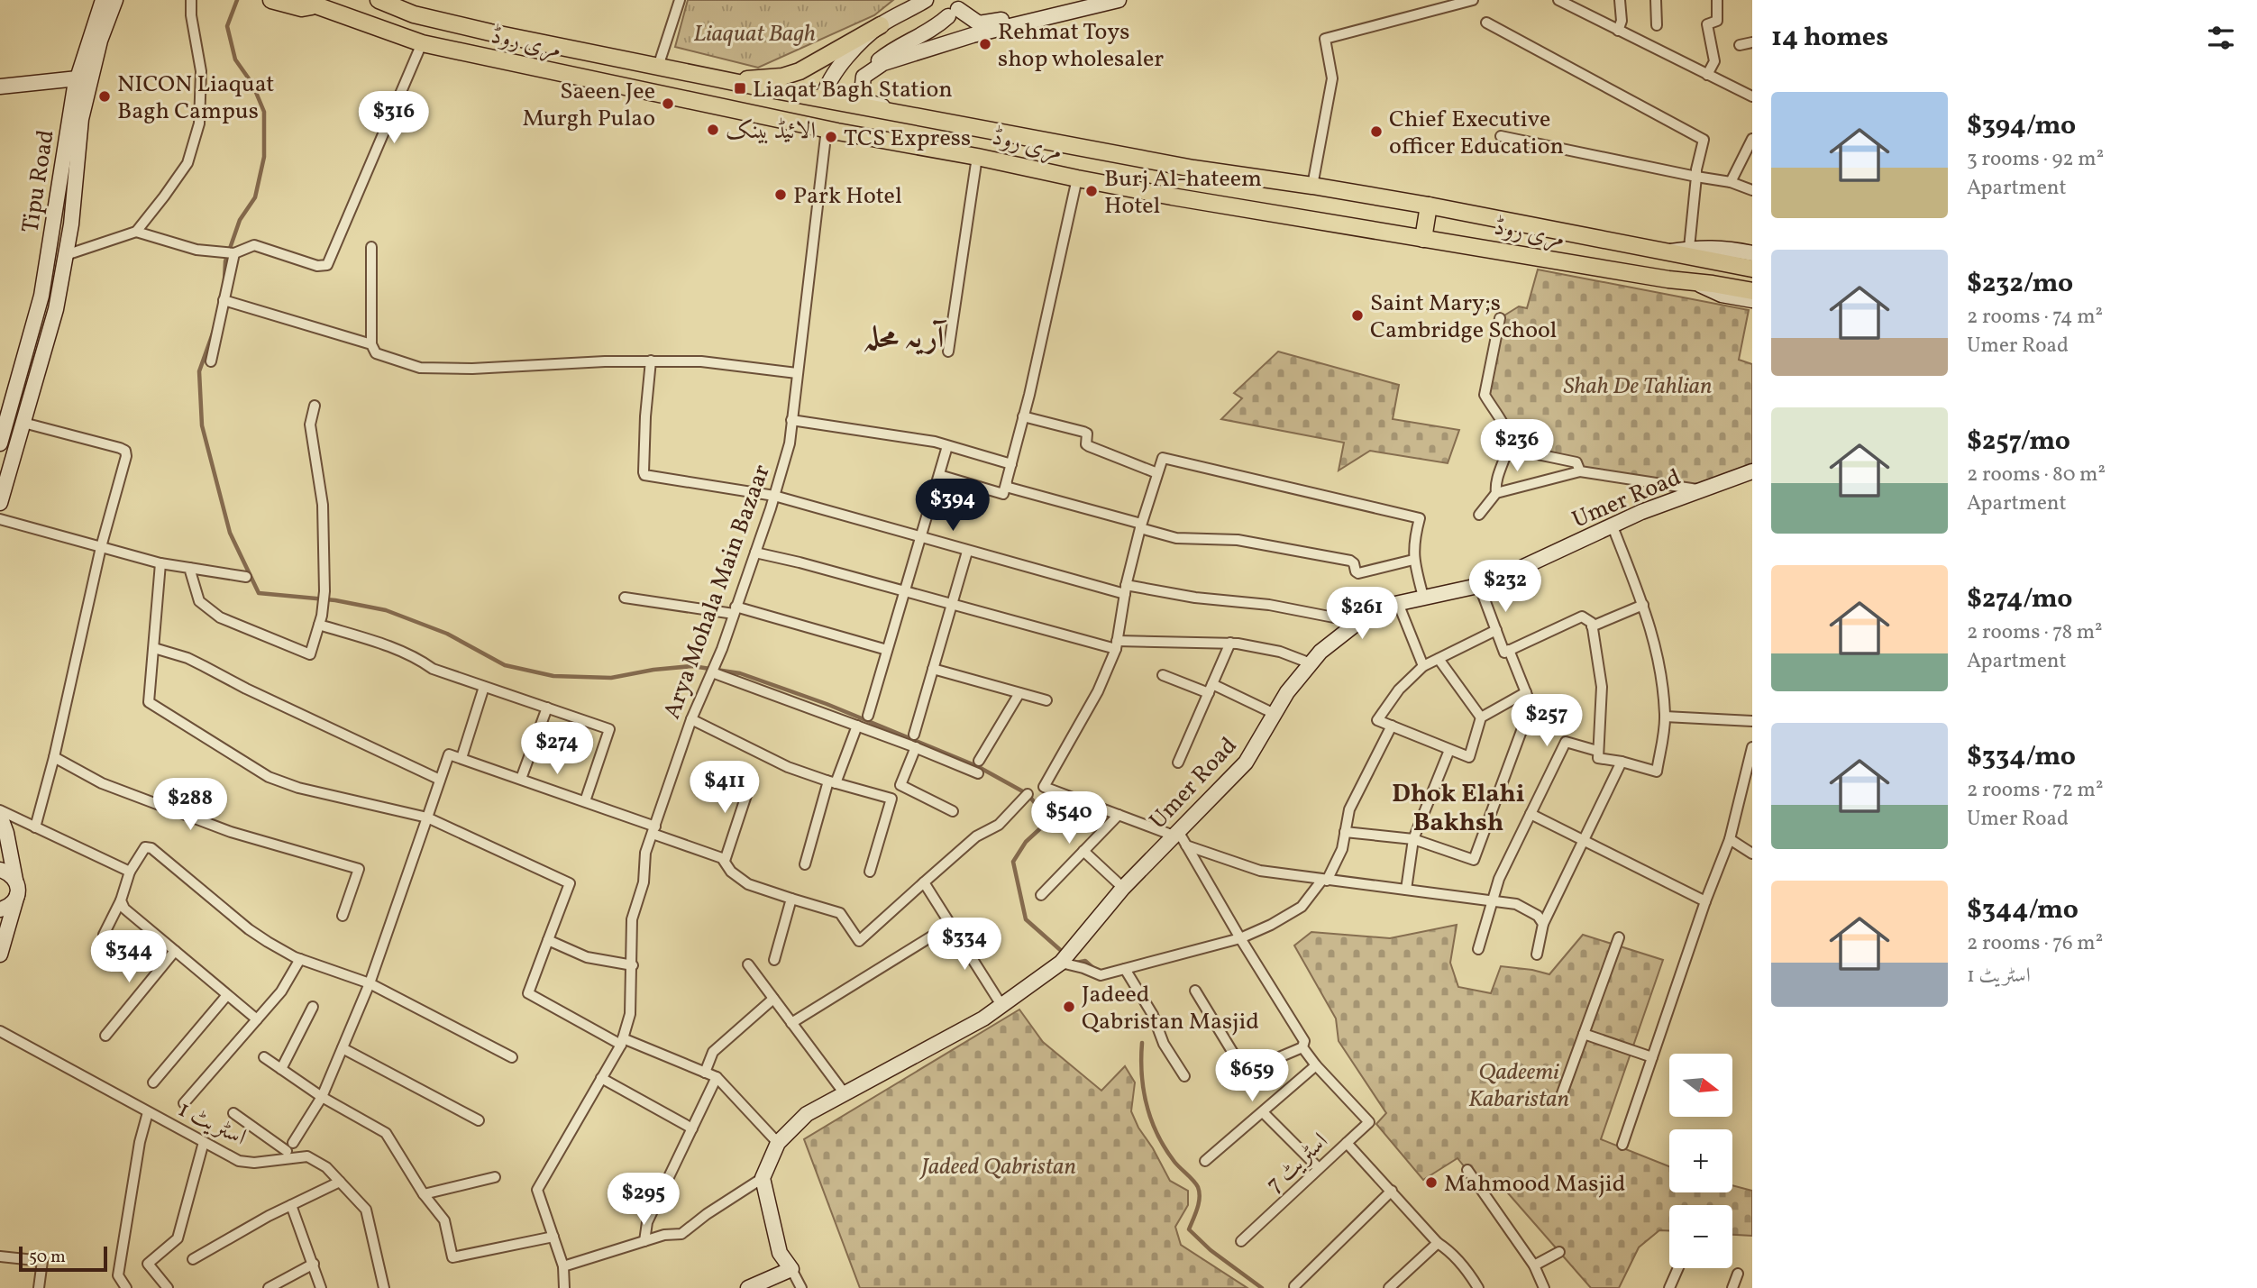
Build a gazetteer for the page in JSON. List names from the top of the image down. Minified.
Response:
{"streets":{"main road":["مری روڈ"],"street":["Tipu Road","Umer Road","Arya Mohala Main Bazaar","اسٹریٹ 1","اسٹریٹ 7"]},"crossings":[["مری روڈ","Arya Mohala Main Bazaar"]],"districts":["آریہ محلہ","Dhok Elahi Bakhsh"],"parks":["Liaquat Bagh","Shah De Tahlian","Qadeemi Kabaristan","Jadeed Qabristan"],"places":{"other":["Rehmat Toys shop wholesaler","NICON Liaquat Bagh Campus","Saeen Jee Murgh Pulao","الائیڈ بینک","Chief Executive officer Education","TCS Express","Burj Al-hateem Hotel","Park Hotel","Saint Mary;s Cambridge School","Jadeed Qabristan Masjid","Mahmood Masjid"],"transit":["Liaqat Bagh Station"]},"scale_bar":"50 m","north":"right","page":{"heading":"14 homes","list":[{"name":"$394/mo","note":"3 rooms · 92 m² · Apartment"},{"name":"$232/mo","note":"2 rooms · 74 m² · Umer Road"},{"name":"$257/mo","note":"2 rooms · 80 m² · Apartment"},{"name":"$274/mo","note":"2 rooms · 78 m² · Apartment"},{"name":"$334/mo","note":"2 rooms · 72 m² · Umer Road"},{"name":"$344/mo","note":"2 rooms · 76 m² · اسٹریٹ 1"}],"price":["$316","$236","$394","$232","$261","$257","$274","$411","$288","$540","$334","$344","$659","$295"],"map_buttons":["+","−"],"scale":"50 m"}}
